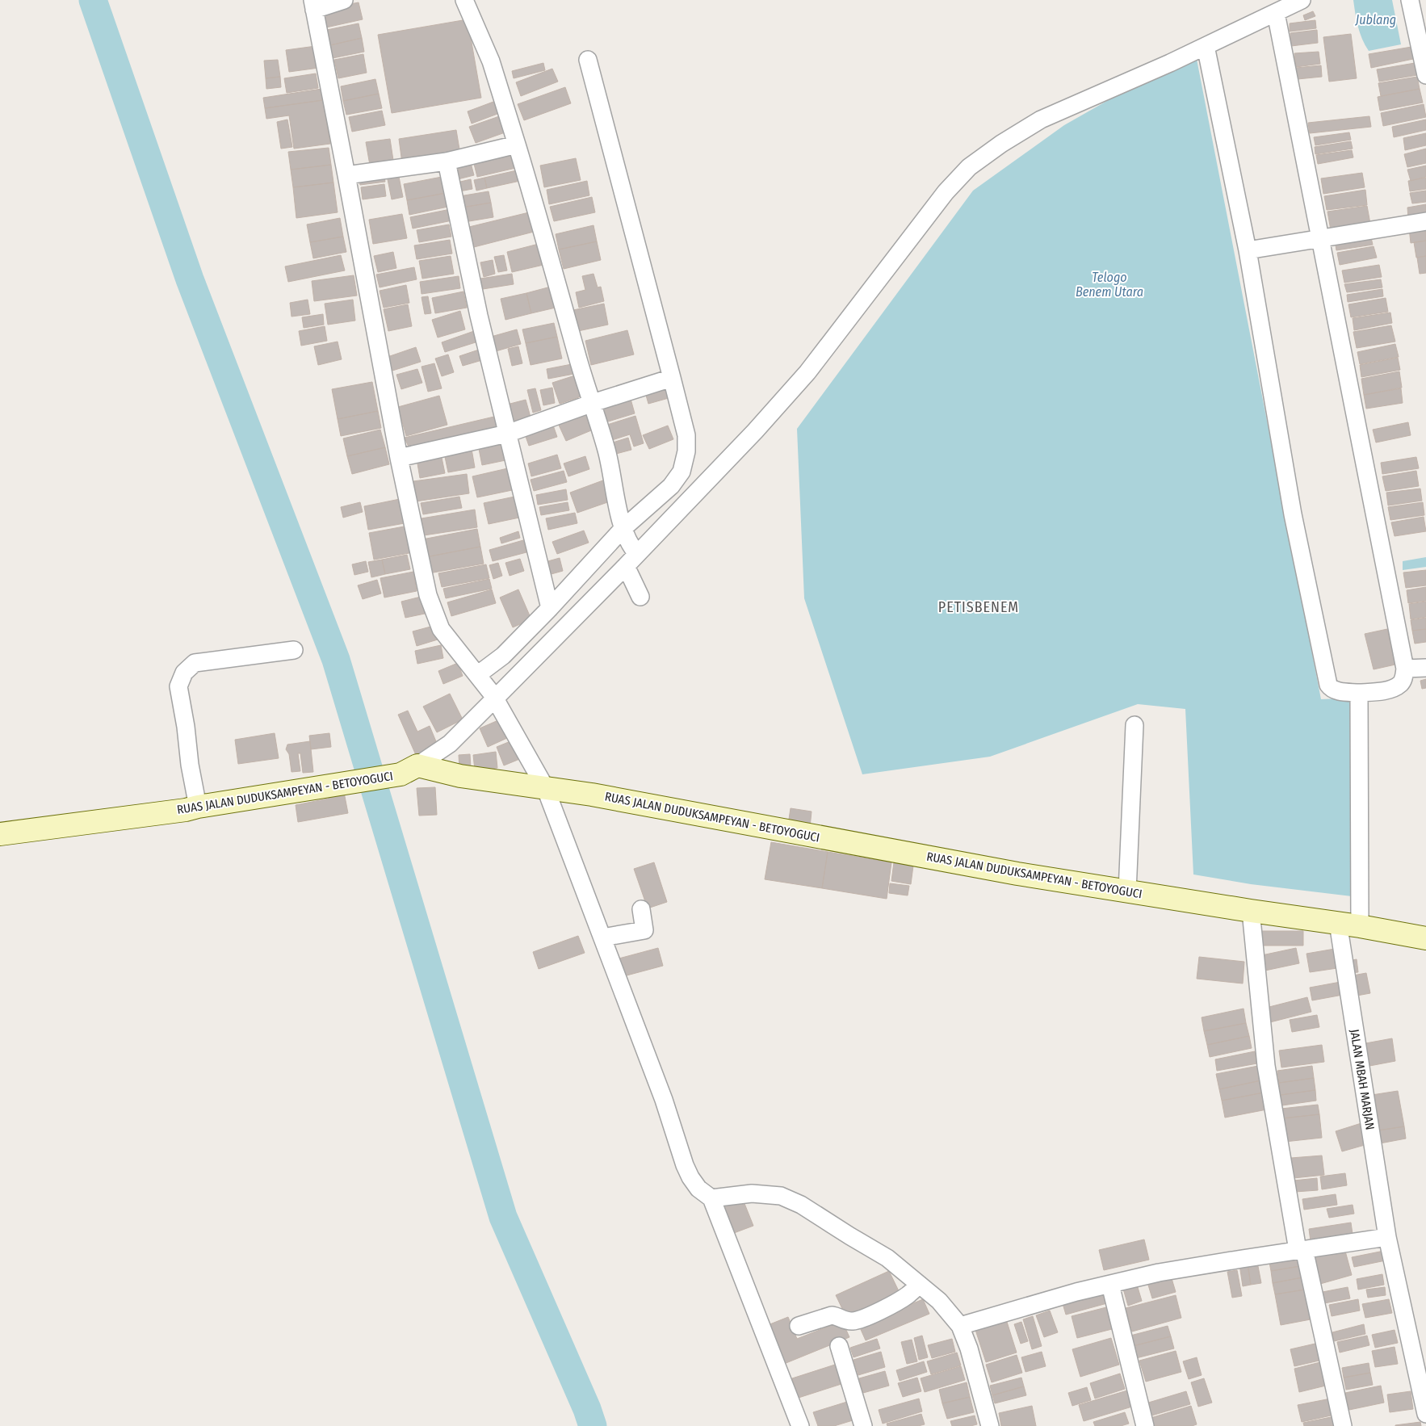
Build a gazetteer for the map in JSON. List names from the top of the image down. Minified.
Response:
{"streets":{"main road":["RUAS JALAN DUDUKSAMPEYAN - BETOYOGUCI"],"street":["JALAN MBAH MARJAN"]},"crossings":[["RUAS JALAN DUDUKSAMPEYAN - BETOYOGUCI","JALAN MBAH MARJAN"]],"districts":["PETISBENEM"],"water":["Jublang","Telogo Benem Utara"]}
